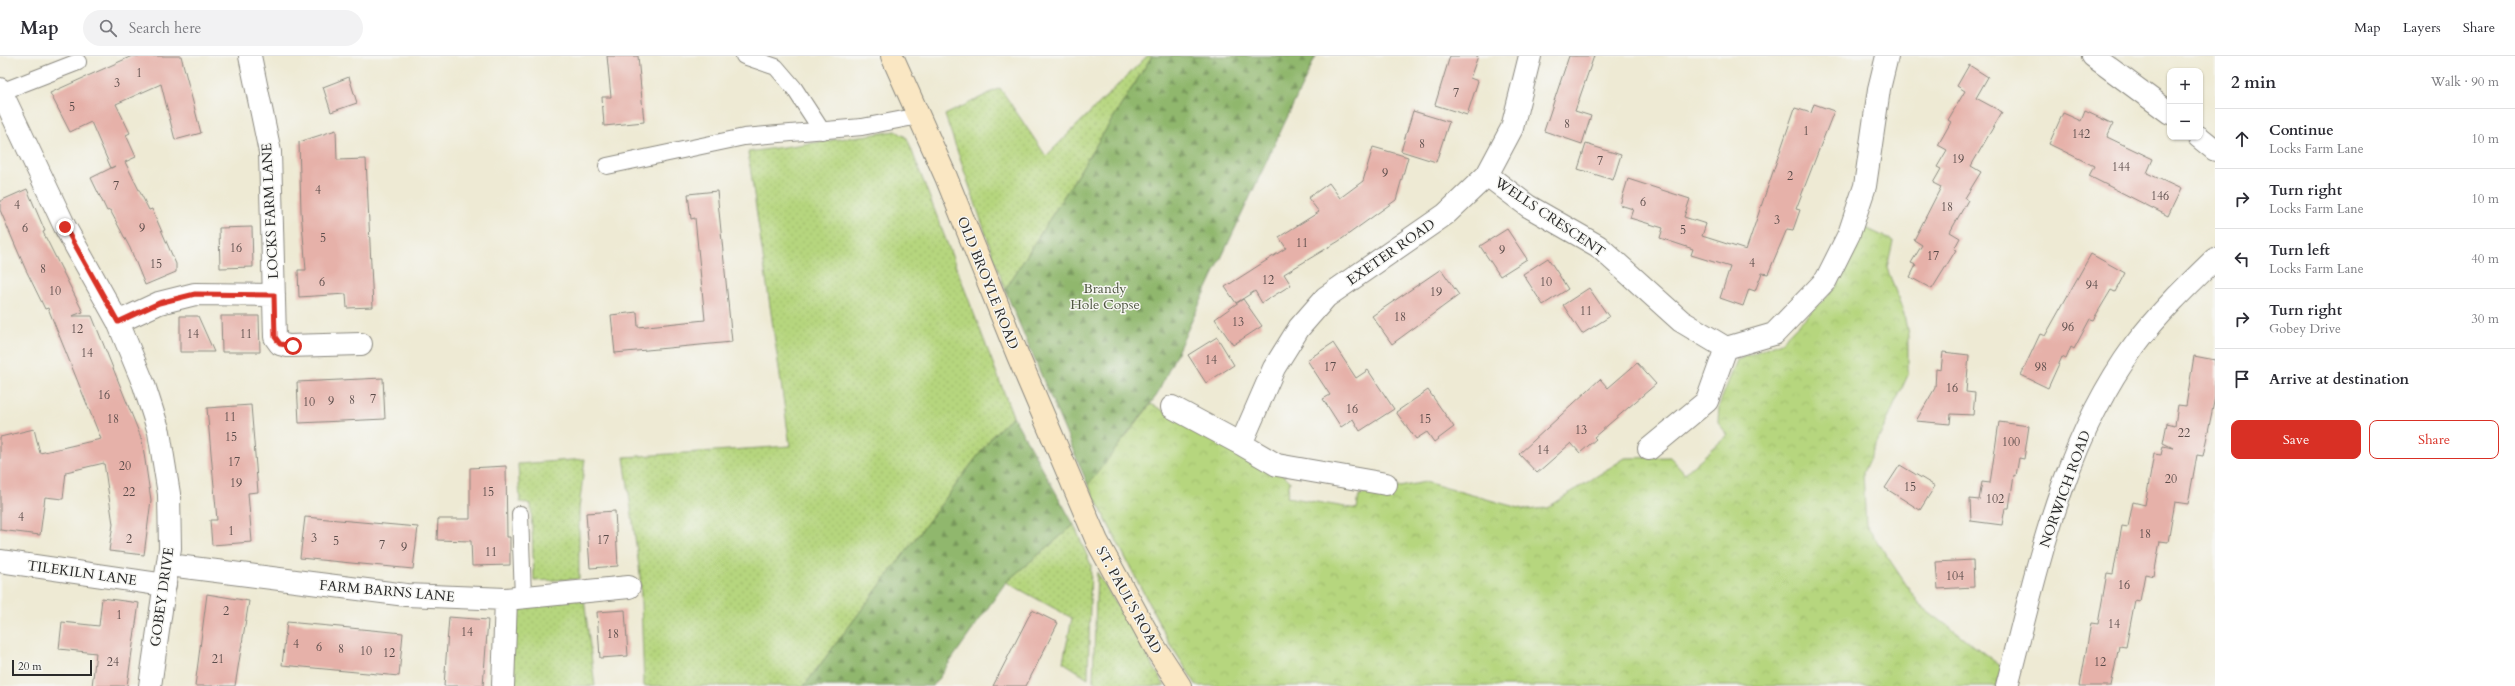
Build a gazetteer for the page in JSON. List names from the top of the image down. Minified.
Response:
{"streets":{"main road":["OLD BROYLE ROAD","ST. PAUL'S ROAD"],"street":["LOCKS FARM LANE","WELLS CRESCENT","EXETER ROAD","NORWICH ROAD","TILEKILN LANE","FARM BARNS LANE","GOBEY DRIVE"]},"crossings":[["LOCKS FARM LANE","GOBEY DRIVE"],["WELLS CRESCENT","EXETER ROAD"],["OLD BROYLE ROAD","ST. PAUL'S ROAD"],["TILEKILN LANE","FARM BARNS LANE"],["TILEKILN LANE","GOBEY DRIVE"],["FARM BARNS LANE","GOBEY DRIVE"]],"parks":["Brandy Hole Copse"],"house_numbers":["1","3","7","5","8","1","142","8","19","7","144","9","2","7","4","146","6","4","18","3","6","9","5","5","11","16","9","17","4","15","8","12","6","10","94","10","19","11","18","13","96","12","14","11","14","14","17","98","16","16","7","8","9","10","16","11","18","15","13","22","15","100","14","17","20","20","19","15","22","15","102","4","1","18","3","2","17","5","7","9","11","104","16","2","1","14","14","18","4","6","8","10","12","21","24","12"],"scale_bar":"20 m","page":{"header":"Map","search":"Search here","nav":["Map","Layers","Share"],"heading":["2 min","Walk · 90 m"],"map_buttons":["+","−"],"list":[["Continue","Locks Farm Lane","10 m"],["Turn right","Locks Farm Lane","10 m"],["Turn left","Locks Farm Lane","40 m"],["Turn right","Gobey Drive","30 m"],"Arrive at destination"],"buttons":["Save","Share"],"scale":"20 m"}}
